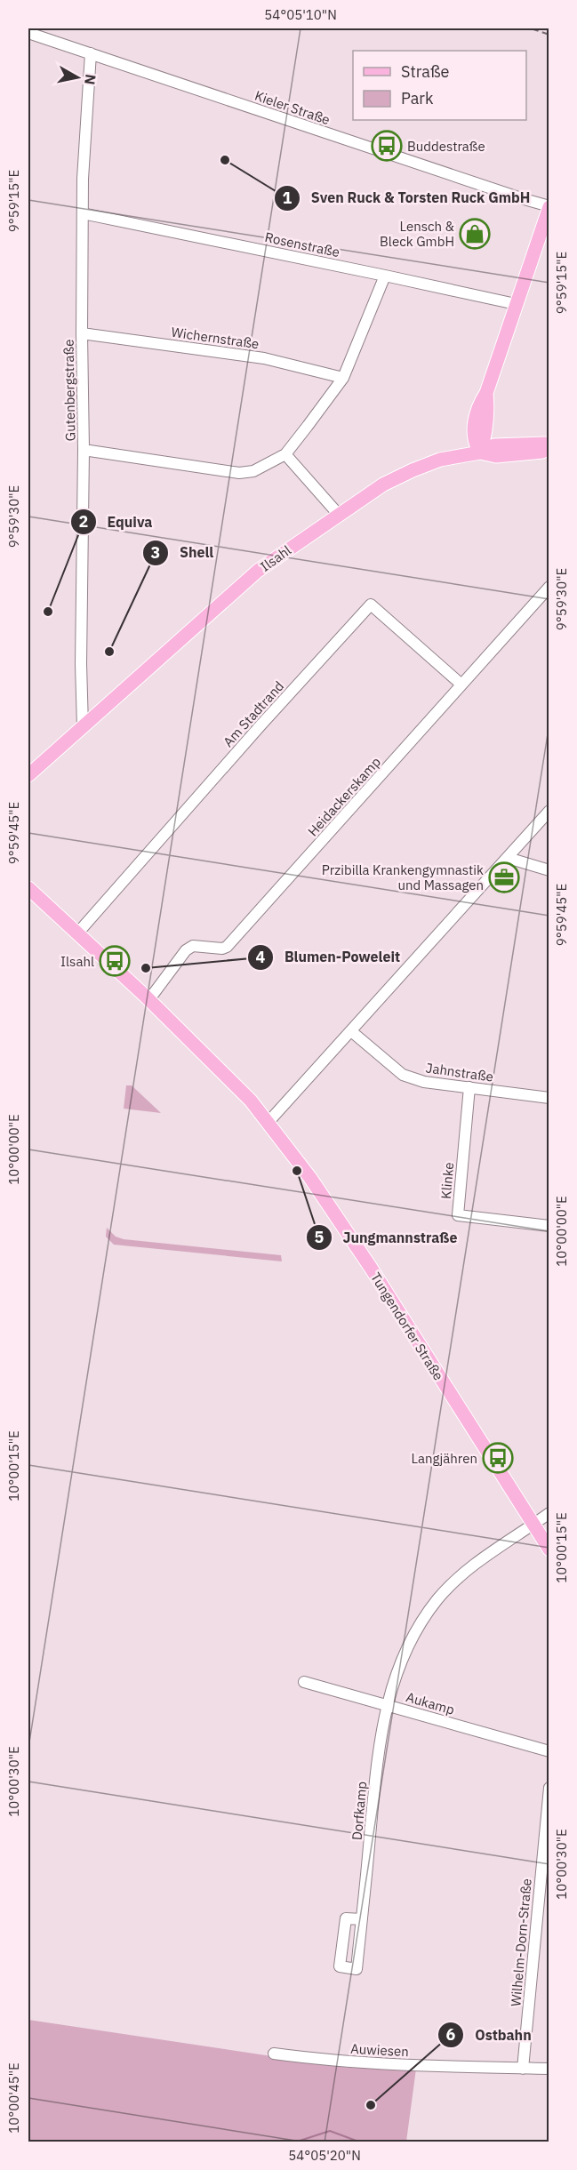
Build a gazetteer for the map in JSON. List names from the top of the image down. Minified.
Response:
{"streets":{"main road":["Ilsahl","Tungendorfer Straße"],"street":["Kieler Straße","Rosenstraße","Wichernstraße","Gutenbergstraße","Am Stadtrand","Heidackerskamp","Jahnstraße","Klinke","Aukamp","Dorfkamp","Wilhelm-Dorn-Straße","Auwiesen"]},"crossings":[["Kieler Straße","Gutenbergstraße"],["Rosenstraße","Gutenbergstraße"],["Wichernstraße","Gutenbergstraße"],["Gutenbergstraße","Ilsahl"],["Am Stadtrand","Heidackerskamp"],["Am Stadtrand","Tungendorfer Straße"],["Heidackerskamp","Tungendorfer Straße"],["Jahnstraße","Klinke"],["Tungendorfer Straße","Dorfkamp"],["Aukamp","Dorfkamp"],["Wilhelm-Dorn-Straße","Auwiesen"]],"places":{"bus stop":["Buddestraße","Ilsahl","Langjähren"],"other":["Sven Ruck & Torsten Ruck GmbH","Equiva","Shell","Blumen-Poweleit","Jungmannstraße","Ostbahn"],"shop":["Lensch & Bleck GmbH"],"office":["Przibilla Krankengymnastik und Massagen"]},"legend":["Straße","Park"],"north":"right","coordinates":["54°05'10\"N","9°59'15\"E","9°59'30\"E","9°59'45\"E","10°00'00\"E","10°00'15\"E","10°00'30\"E","10°00'45\"E","54°05'20\"N"]}
